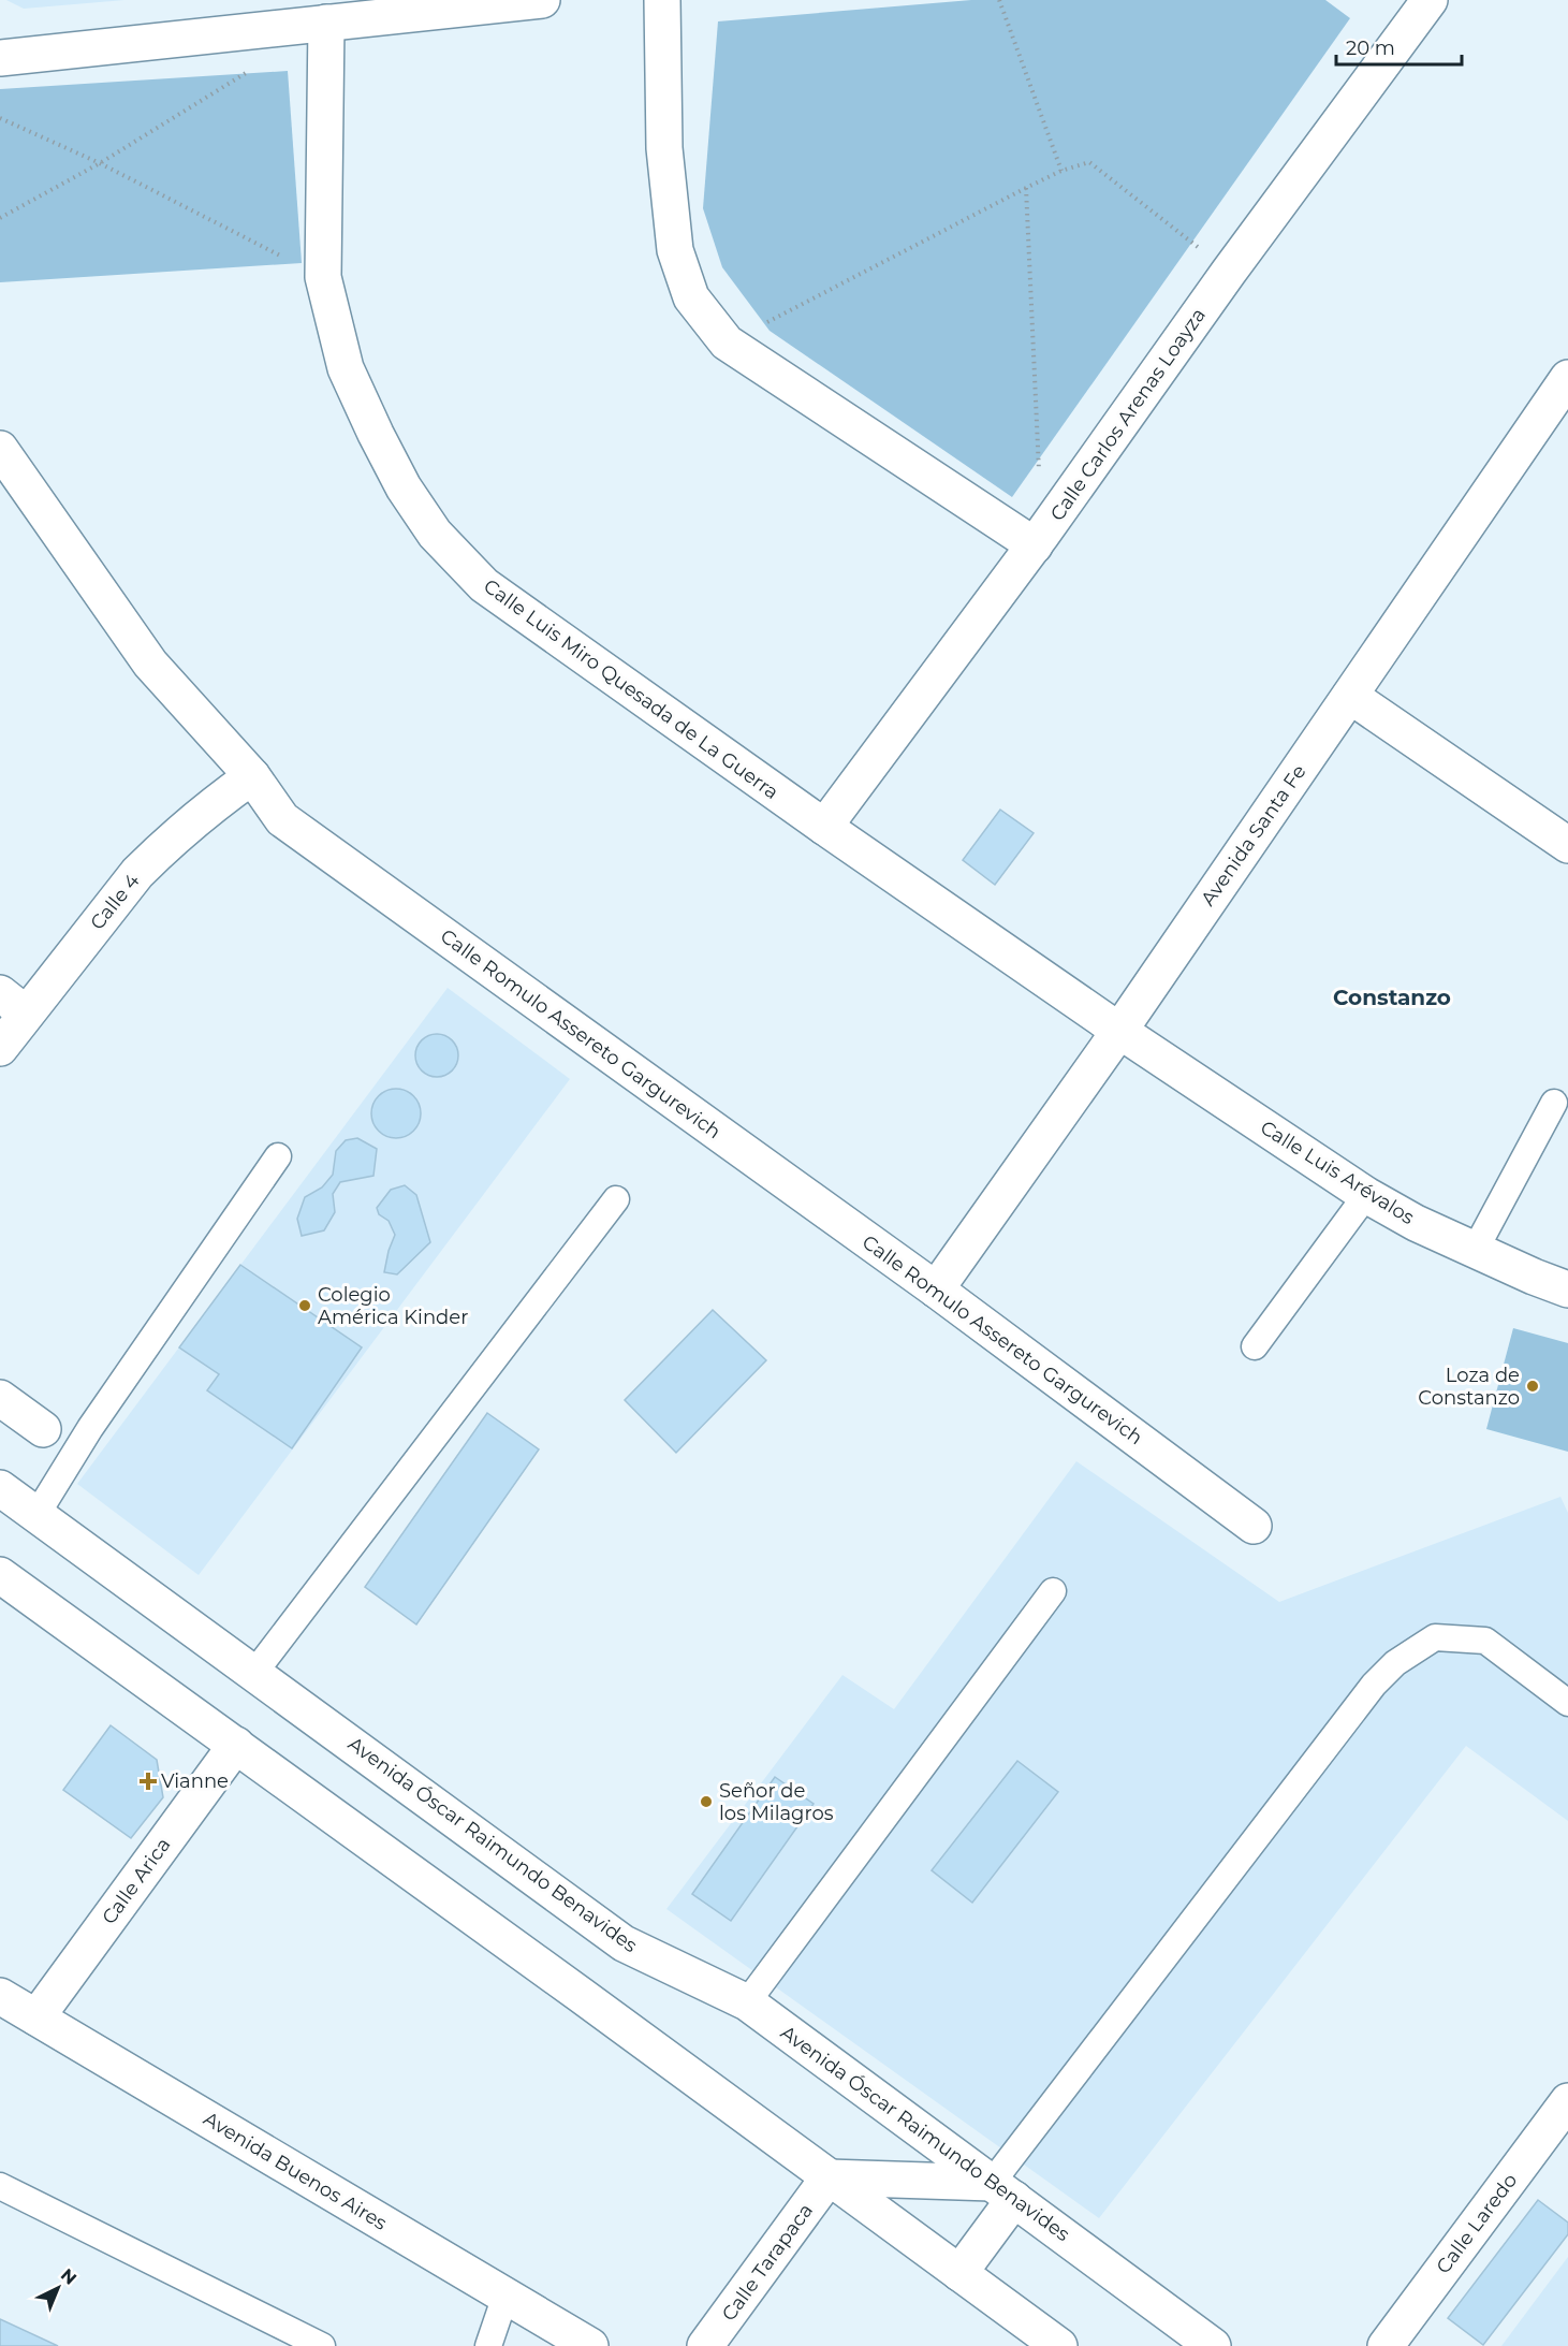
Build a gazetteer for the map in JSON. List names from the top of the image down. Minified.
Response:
{"streets":{"street":["Calle Carlos Arenas Loayza","Calle Luis Miro Quesada de La Guerra","Avenida Santa Fe","Calle 4","Calle Romulo Assereto Gargurevich","Calle Luis Arévalos","Avenida Óscar Raimundo Benavides","Calle Arica","Avenida Buenos Aires","Calle Laredo","Calle Tarapaca"]},"crossings":[["Calle Carlos Arenas Loayza","Calle Luis Miro Quesada de La Guerra"],["Calle Luis Miro Quesada de La Guerra","Avenida Santa Fe"],["Calle Luis Miro Quesada de La Guerra","Calle Luis Arévalos"],["Avenida Santa Fe","Calle Romulo Assereto Gargurevich"],["Avenida Santa Fe","Calle Luis Arévalos"],["Calle 4","Calle Romulo Assereto Gargurevich"],["Calle Arica","Avenida Buenos Aires"]],"districts":["Constanzo"],"places":{"other":["Colegio América Kinder","Loza de Constanzo","Señor de los Milagros"],"health":["Vianne"]},"scale_bar":"20 m","north":"top right"}
